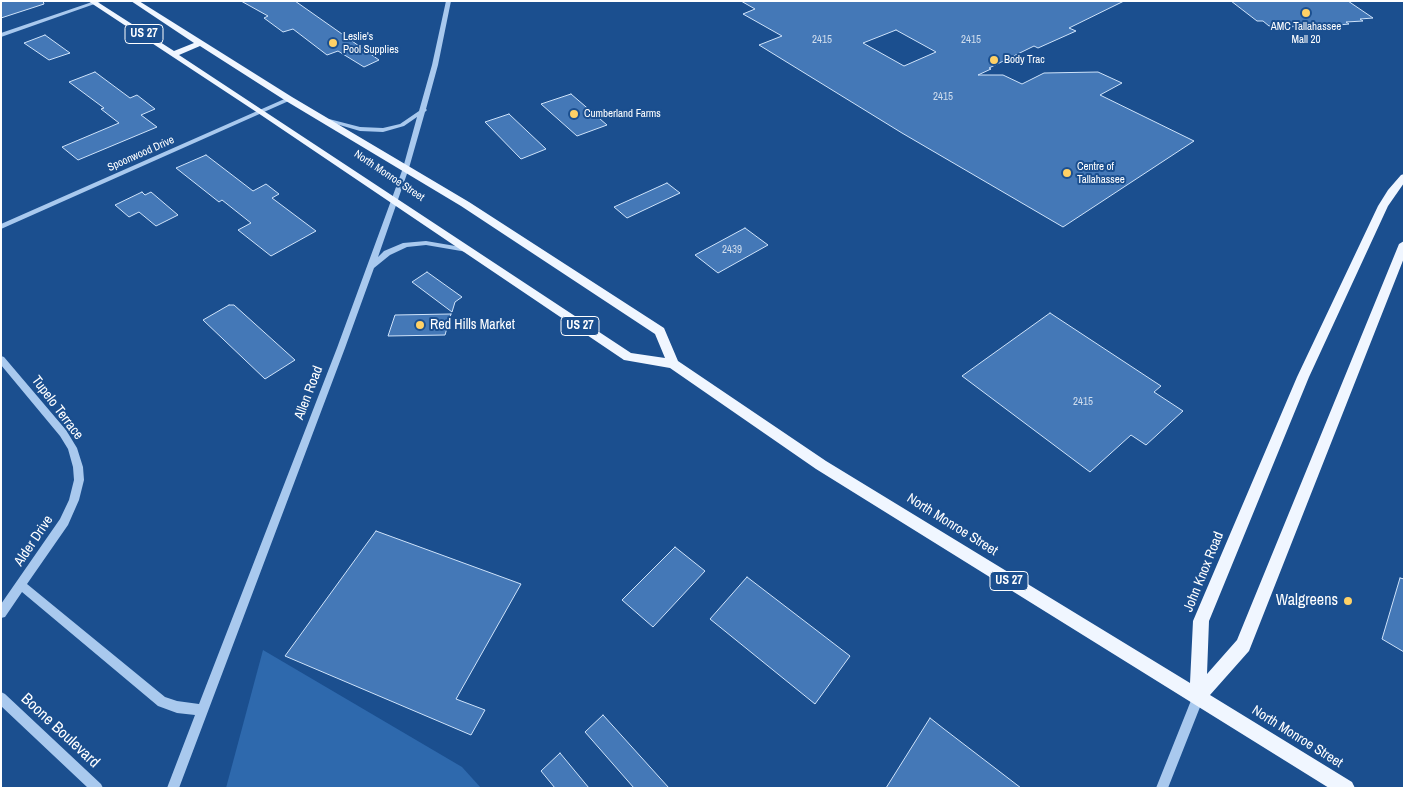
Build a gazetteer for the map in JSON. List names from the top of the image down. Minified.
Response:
{"streets":{"main road":["US 27","North Monroe Street","John Knox Road"],"street":["Spoonwood Drive","Allen Road","Tupelo Terrace","Alder Drive","Boone Boulevard"]},"crossings":[["Spoonwood Drive","North Monroe Street"],["North Monroe Street","Allen Road"],["North Monroe Street","John Knox Road"],["Tupelo Terrace","Alder Drive"]],"places":["AMC Tallahassee Mall 20","Leslie's Pool Supplies","Body Trac","Cumberland Farms","Centre of Tallahassee","Red Hills Market","Walgreens"],"house_numbers":["2415","2415","2415","2439","2415"]}
